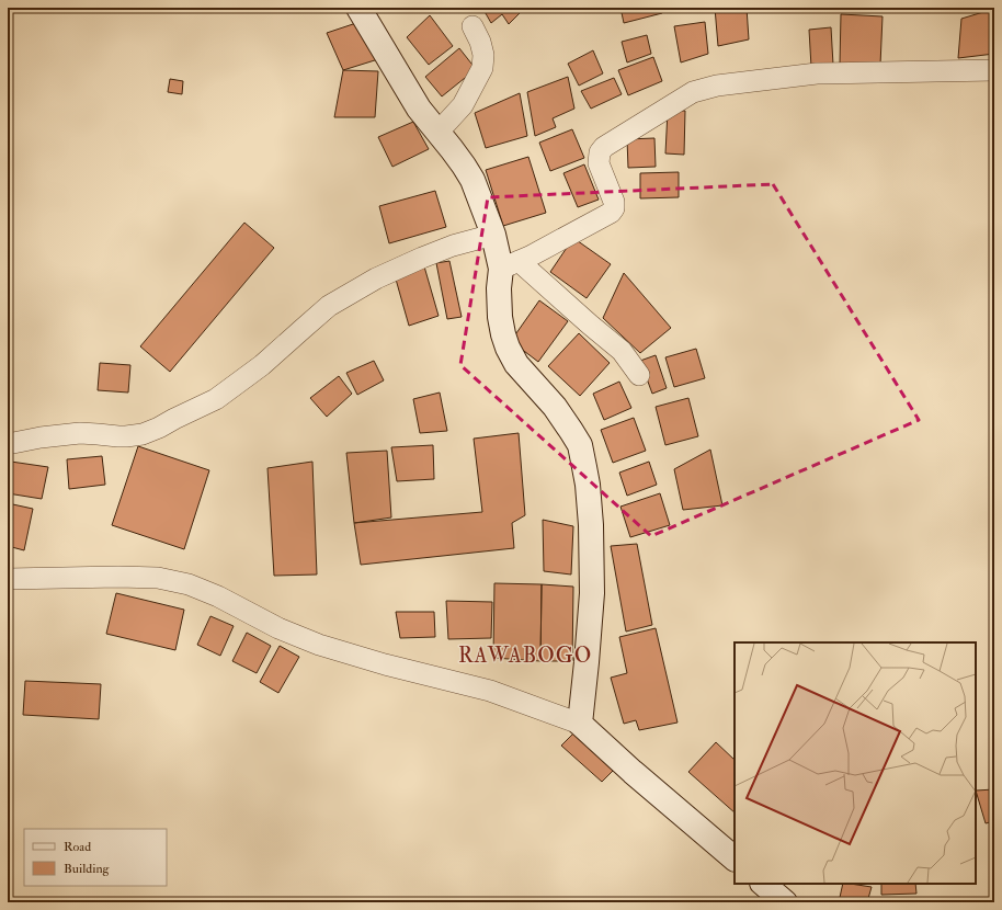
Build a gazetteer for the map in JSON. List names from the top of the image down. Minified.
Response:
{"districts":["RAWABOGO"],"legend":["Road","Building"]}
